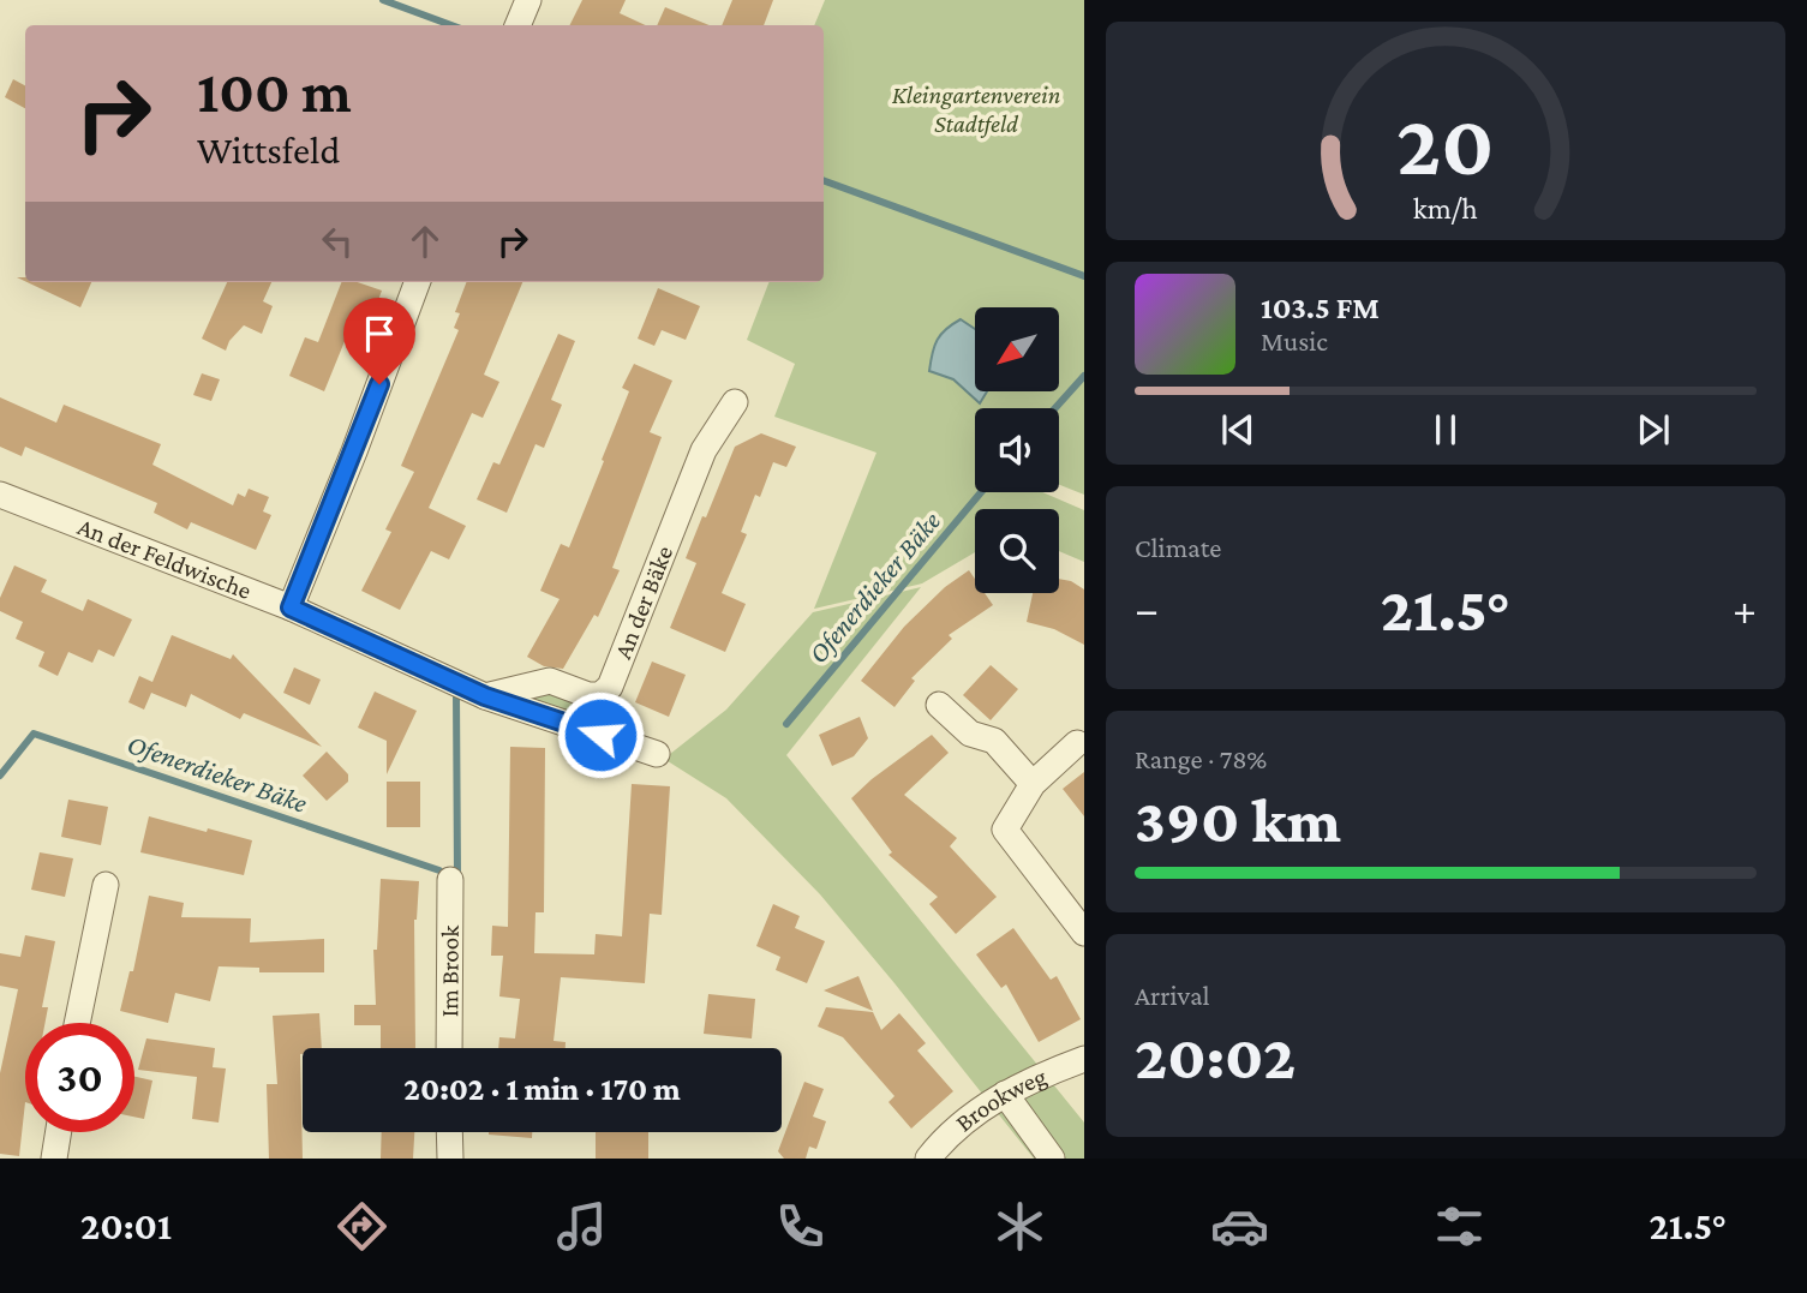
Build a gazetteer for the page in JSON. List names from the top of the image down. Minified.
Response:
{"streets":{"street":["An der Feldwische","An der Bäke","Im Brook","Brookweg"]},"crossings":[["An der Feldwische","An der Bäke"]],"water":["Ofenerdieker Bäke"],"parks":["Kleingartenverein Stadtfeld"],"north":"bottom left","page":{"turn":["100 m","Wittsfeld"],"song":["103.5 FM","Music"],"tile":["Climate",["Range · 78%","390 km"],["Arrival","20:02"]],"heat":["−","21.5°","+"],"limit":"30","trip":"20:02 · 1 min · 170 m","tabs":["20:01","21.5°"],"gauge":["20","km/h"]}}
